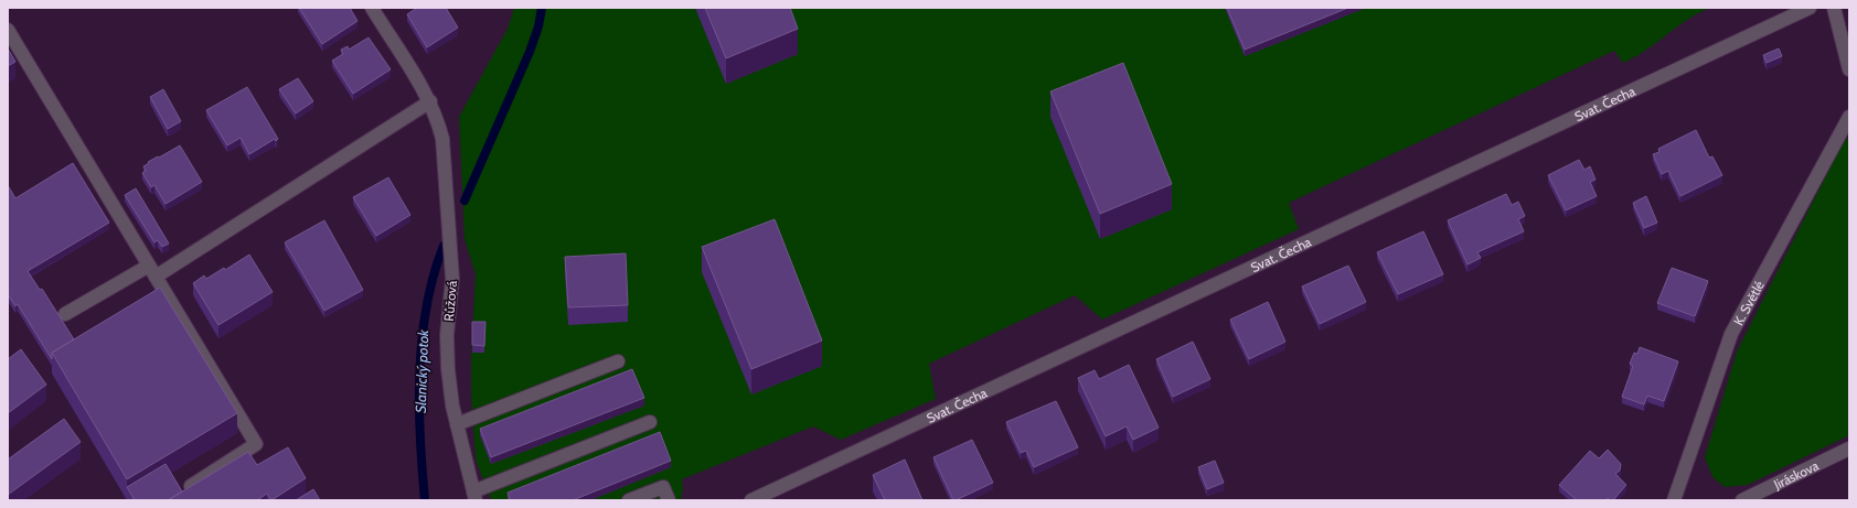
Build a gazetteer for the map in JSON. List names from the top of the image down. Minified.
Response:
{"streets":{"street":["Svat. Čecha","Růžová","K. Světlé","Jiráskova"]},"water":["Slanický potok"]}
